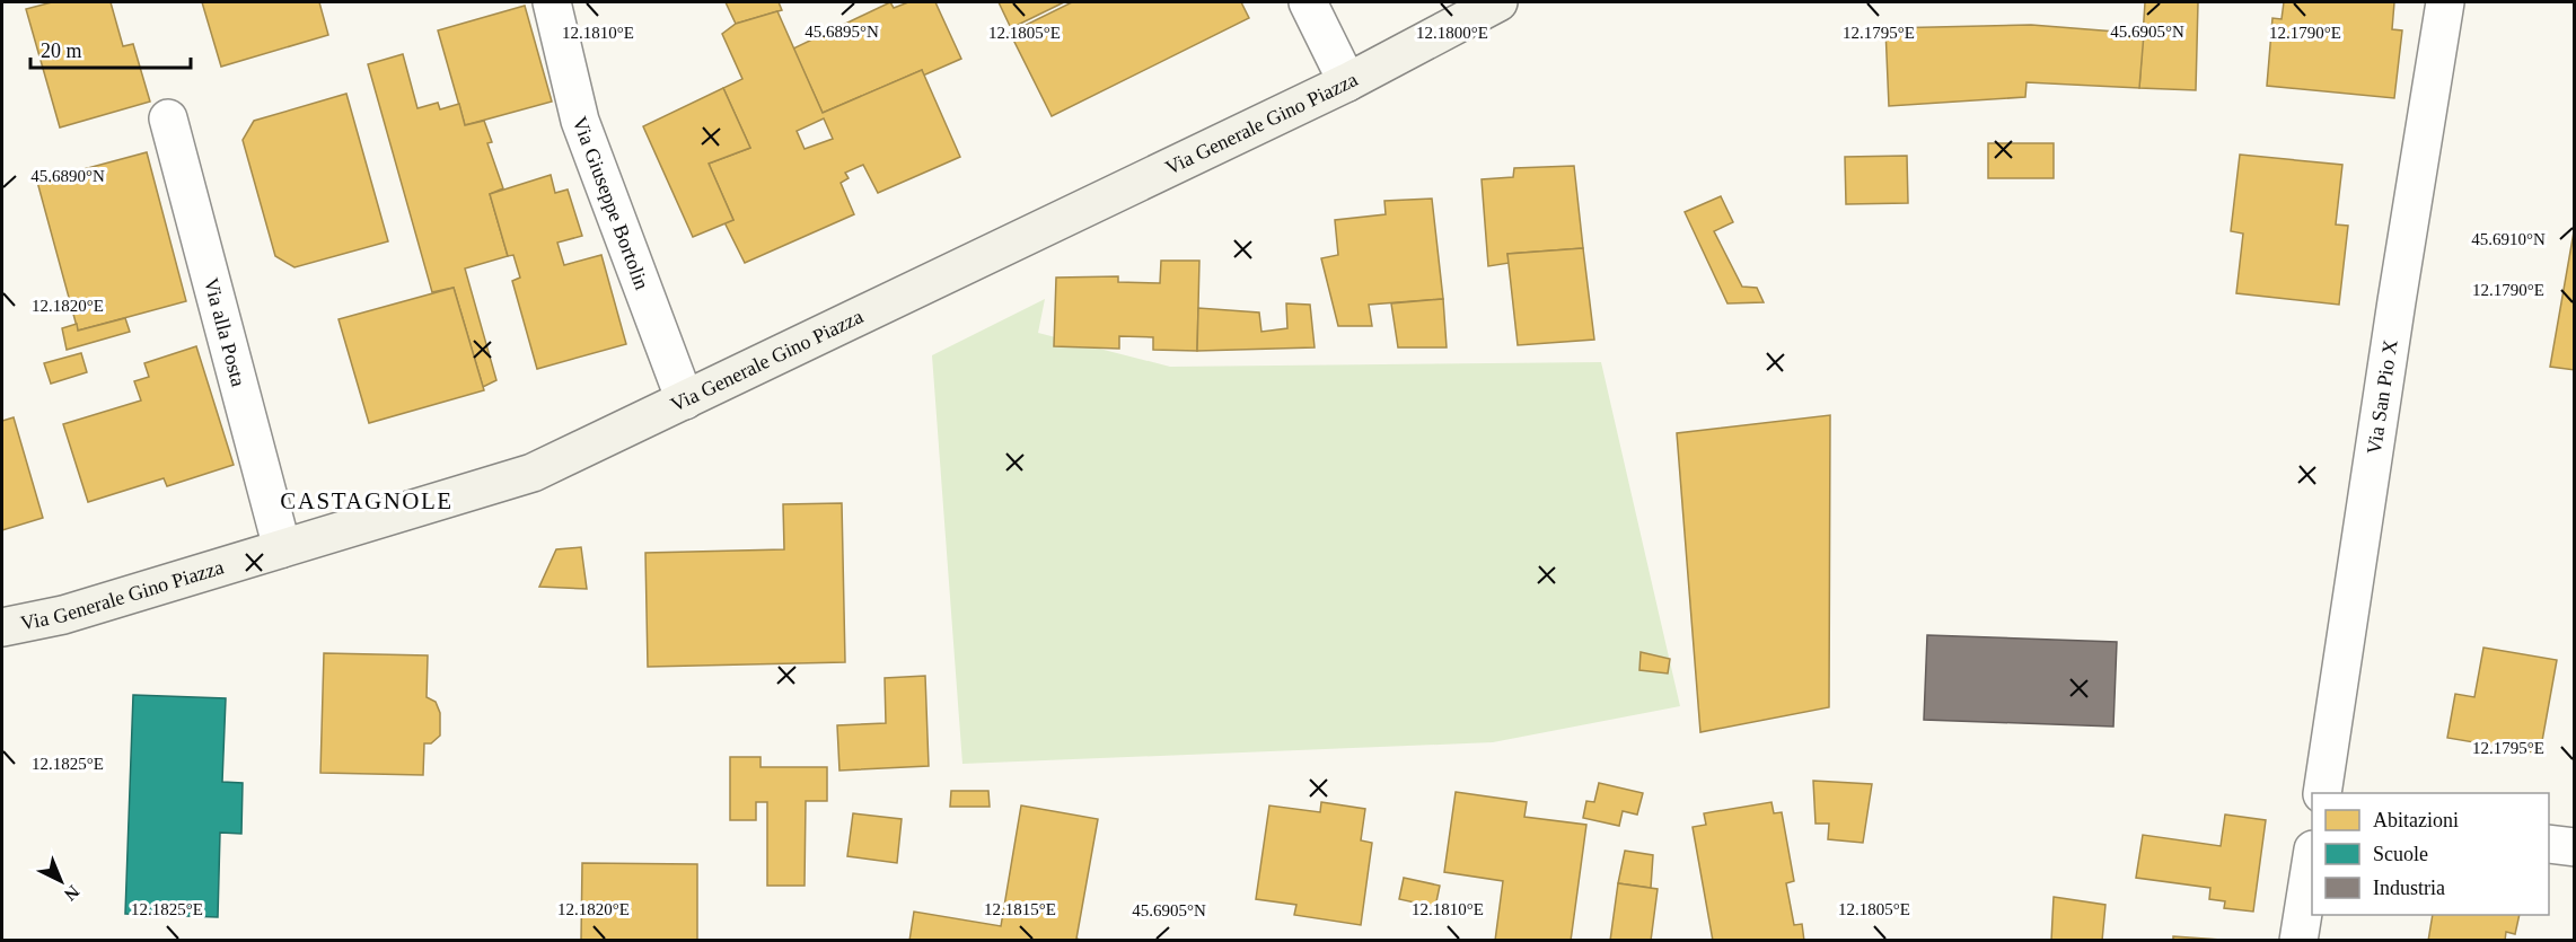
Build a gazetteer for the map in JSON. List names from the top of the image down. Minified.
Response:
{"streets":{"main road":["Via Generale Gino Piazza"],"street":["Via Giuseppe Bortolin","Via alla Posta","Via San Pio X"]},"crossings":[["Via Generale Gino Piazza","Via Giuseppe Bortolin"],["Via Generale Gino Piazza","Via alla Posta"]],"districts":["CASTAGNOLE"],"legend":["Abitazioni","Scuole","Industria"],"scale_bar":"20 m","north":"bottom right","coordinates":["45.6895°N","45.6905°N","12.1805°E","12.1800°E","12.1810°E","12.1795°E","12.1790°E","45.6890°N","45.6910°N","12.1820°E","12.1825°E","12.1815°E"]}
